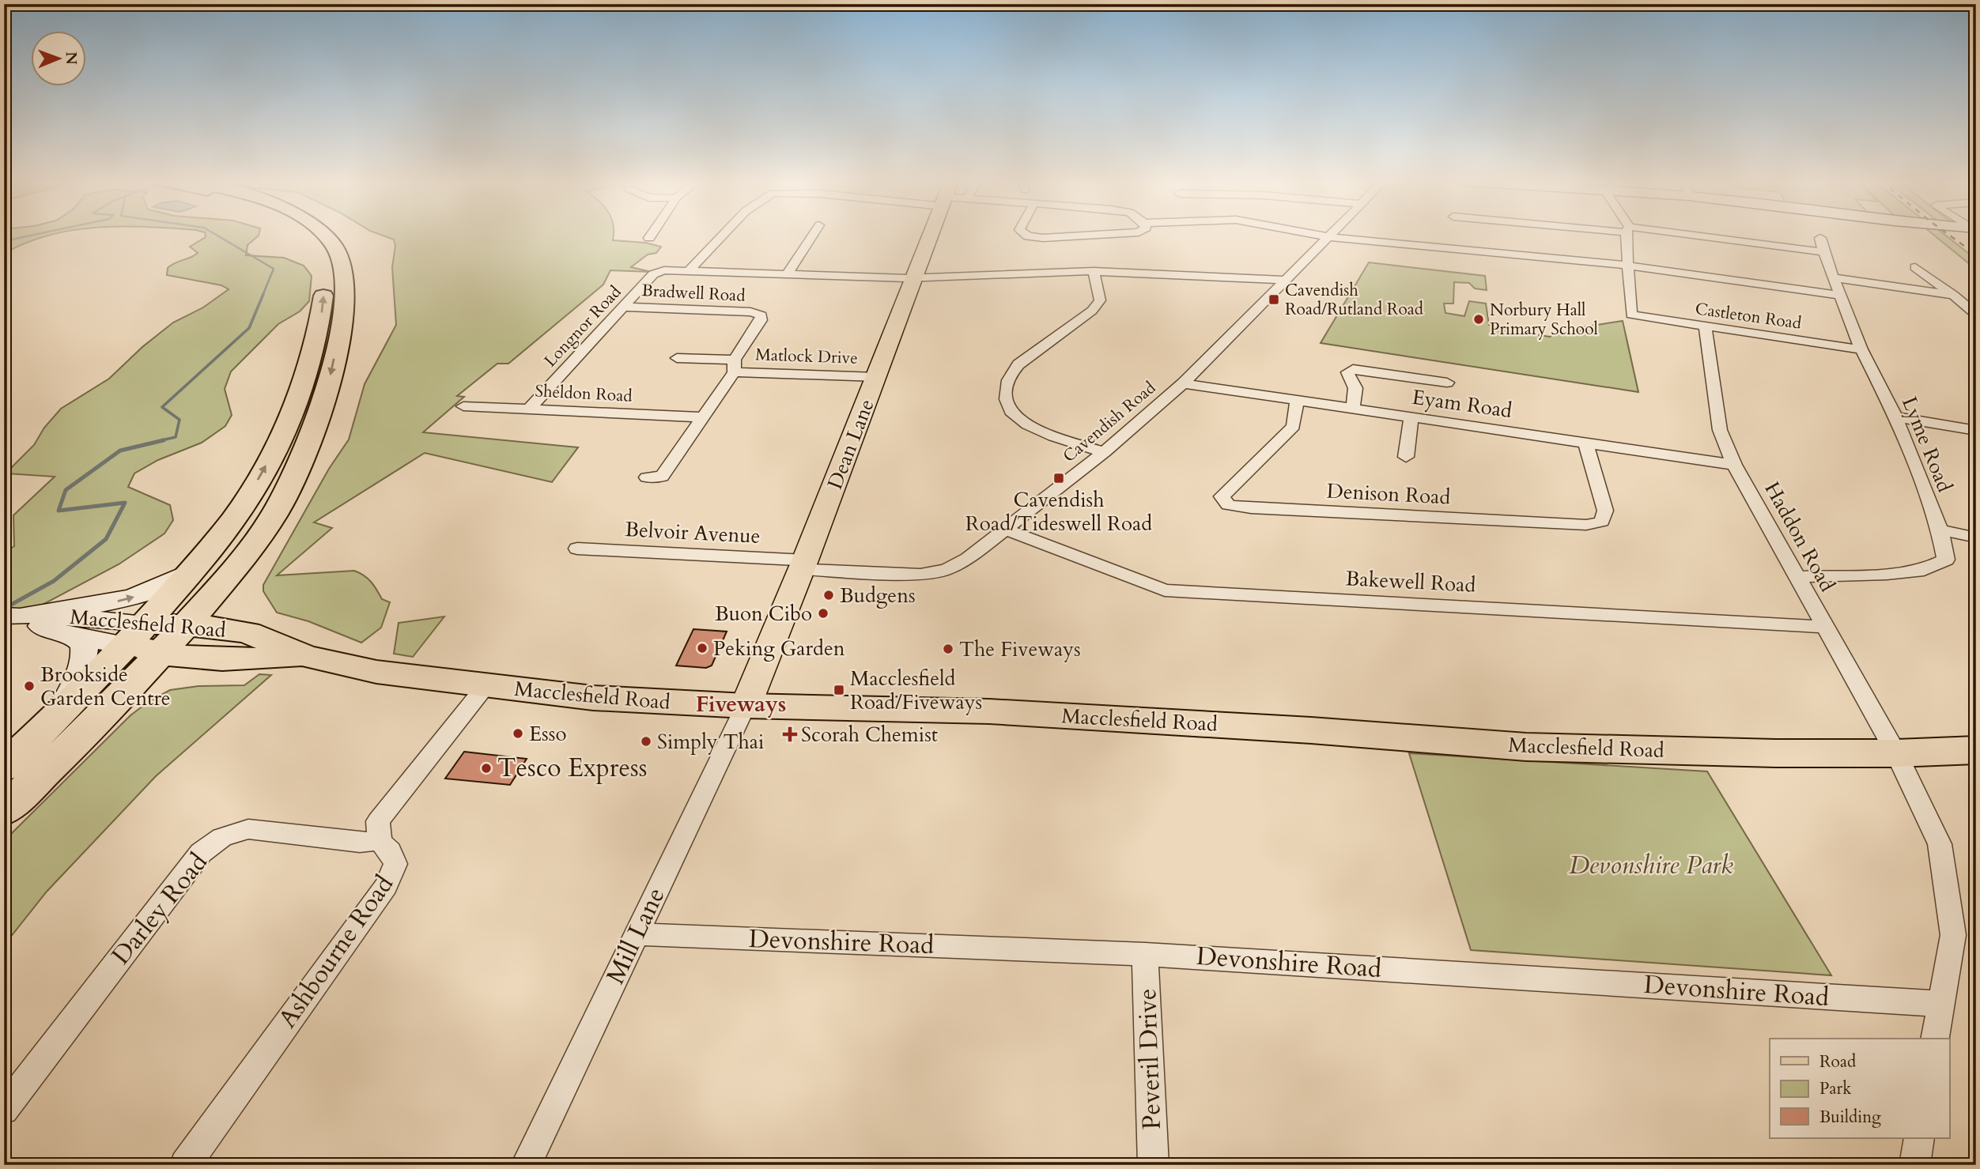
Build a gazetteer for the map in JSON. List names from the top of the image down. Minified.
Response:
{"streets":{"highway":["Macclesfield Road"],"main road":["Dean Lane"],"street":["Bradwell Road","Castleton Road","Longnor Road","Matlock Drive","Sheldon Road","Eyam Road","Cavendish Road","Lyme Road","Denison Road","Belvoir Avenue","Haddon Road","Bakewell Road","Darley Road","Mill Lane","Devonshire Road","Ashbourne Road","Peveril Drive"]},"crossings":[["Bradwell Road","Longnor Road"],["Bradwell Road","Matlock Drive"],["Castleton Road","Lyme Road"],["Castleton Road","Haddon Road"],["Longnor Road","Sheldon Road"],["Matlock Drive","Dean Lane"],["Eyam Road","Cavendish Road"],["Eyam Road","Denison Road"],["Eyam Road","Haddon Road"],["Cavendish Road","Dean Lane"],["Cavendish Road","Belvoir Avenue"],["Cavendish Road","Bakewell Road"],["Dean Lane","Belvoir Avenue"],["Dean Lane","Macclesfield Road"],["Dean Lane","Mill Lane"],["Lyme Road","Haddon Road"],["Haddon Road","Bakewell Road"],["Haddon Road","Macclesfield Road"],["Haddon Road","Devonshire Road"],["Macclesfield Road","Mill Lane"],["Macclesfield Road","Ashbourne Road"],["Darley Road","Ashbourne Road"],["Mill Lane","Devonshire Road"],["Devonshire Road","Peveril Drive"]],"districts":["Fiveways"],"parks":["Devonshire Park"],"places":{"transit":["Cavendish Road/Rutland Road","Cavendish Road/Tideswell Road","Macclesfield Road/Fiveways"],"other":["Norbury Hall Primary School","Budgens","Buon Cibo","Peking Garden","The Fiveways","Brookside Garden Centre","Esso","Simply Thai","Tesco Express"],"health":["Scorah Chemist"]},"legend":["Road","Park","Building"],"north":"right"}
